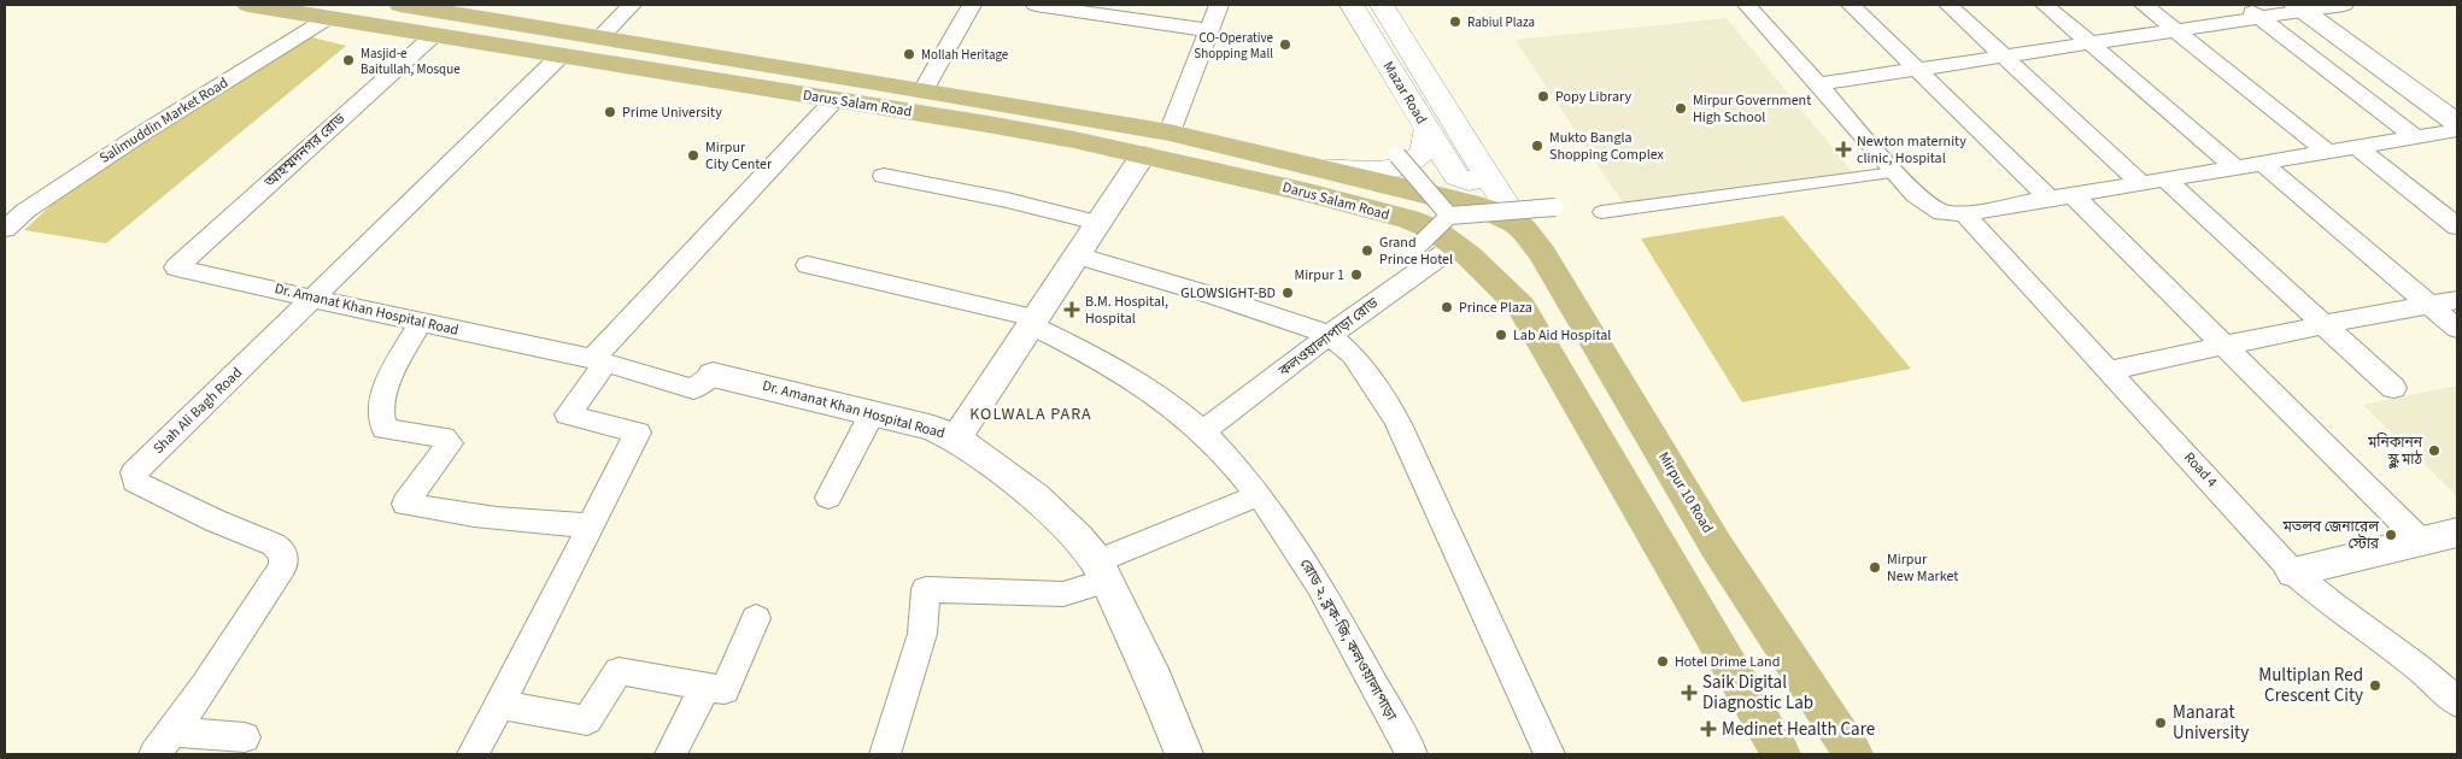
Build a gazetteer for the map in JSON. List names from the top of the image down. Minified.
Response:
{"streets":{"main road":["Mazar Road","Darus Salam Road","Mirpur 10 Road"],"street":["Salimuddin Market Road","আহম্মদনগর রোড","Dr. Amanat Khan Hospital Road","কলওয়ালাপাড়া রোড","Shah Ali Bagh Road","Road 4","রোড ২, ব্লক-জি, কলওয়ালাপাড়া"]},"crossings":[["Mazar Road","Darus Salam Road"],["Mazar Road","Mirpur 10 Road"],["Darus Salam Road","Salimuddin Market Road"],["Darus Salam Road","আহম্মদনগর রোড"],["Darus Salam Road","কলওয়ালাপাড়া রোড"],["Darus Salam Road","Shah Ali Bagh Road"],["Darus Salam Road","Mirpur 10 Road"],["আহম্মদনগর রোড","Dr. Amanat Khan Hospital Road"],["Dr. Amanat Khan Hospital Road","Shah Ali Bagh Road"],["কলওয়ালাপাড়া রোড","রোড ২, ব্লক-জি, কলওয়ালাপাড়া"]],"districts":["KOLWALA PARA"],"places":{"other":["Rabiul Plaza","CO-Operative Shopping Mall","Mollah Heritage","Masjid-e Baitullah, Mosque","Popy Library","Mirpur Government High School","Prime University","Mukto Bangla Shopping Complex","Mirpur City Center","Grand Prince Hotel","Mirpur 1","GLOWSIGHT-BD","Prince Plaza","Lab Aid Hospital","মনিকানন স্কুল মাঠ","মতলব জেনারেল স্টোর","Mirpur New Market","Hotel Drime Land","Multiplan Red Crescent City","Manarat University"],"health":["Newton maternity clinic, Hospital","B.M. Hospital, Hospital","Saik Digital Diagnostic Lab","Medinet Health Care"]}}
